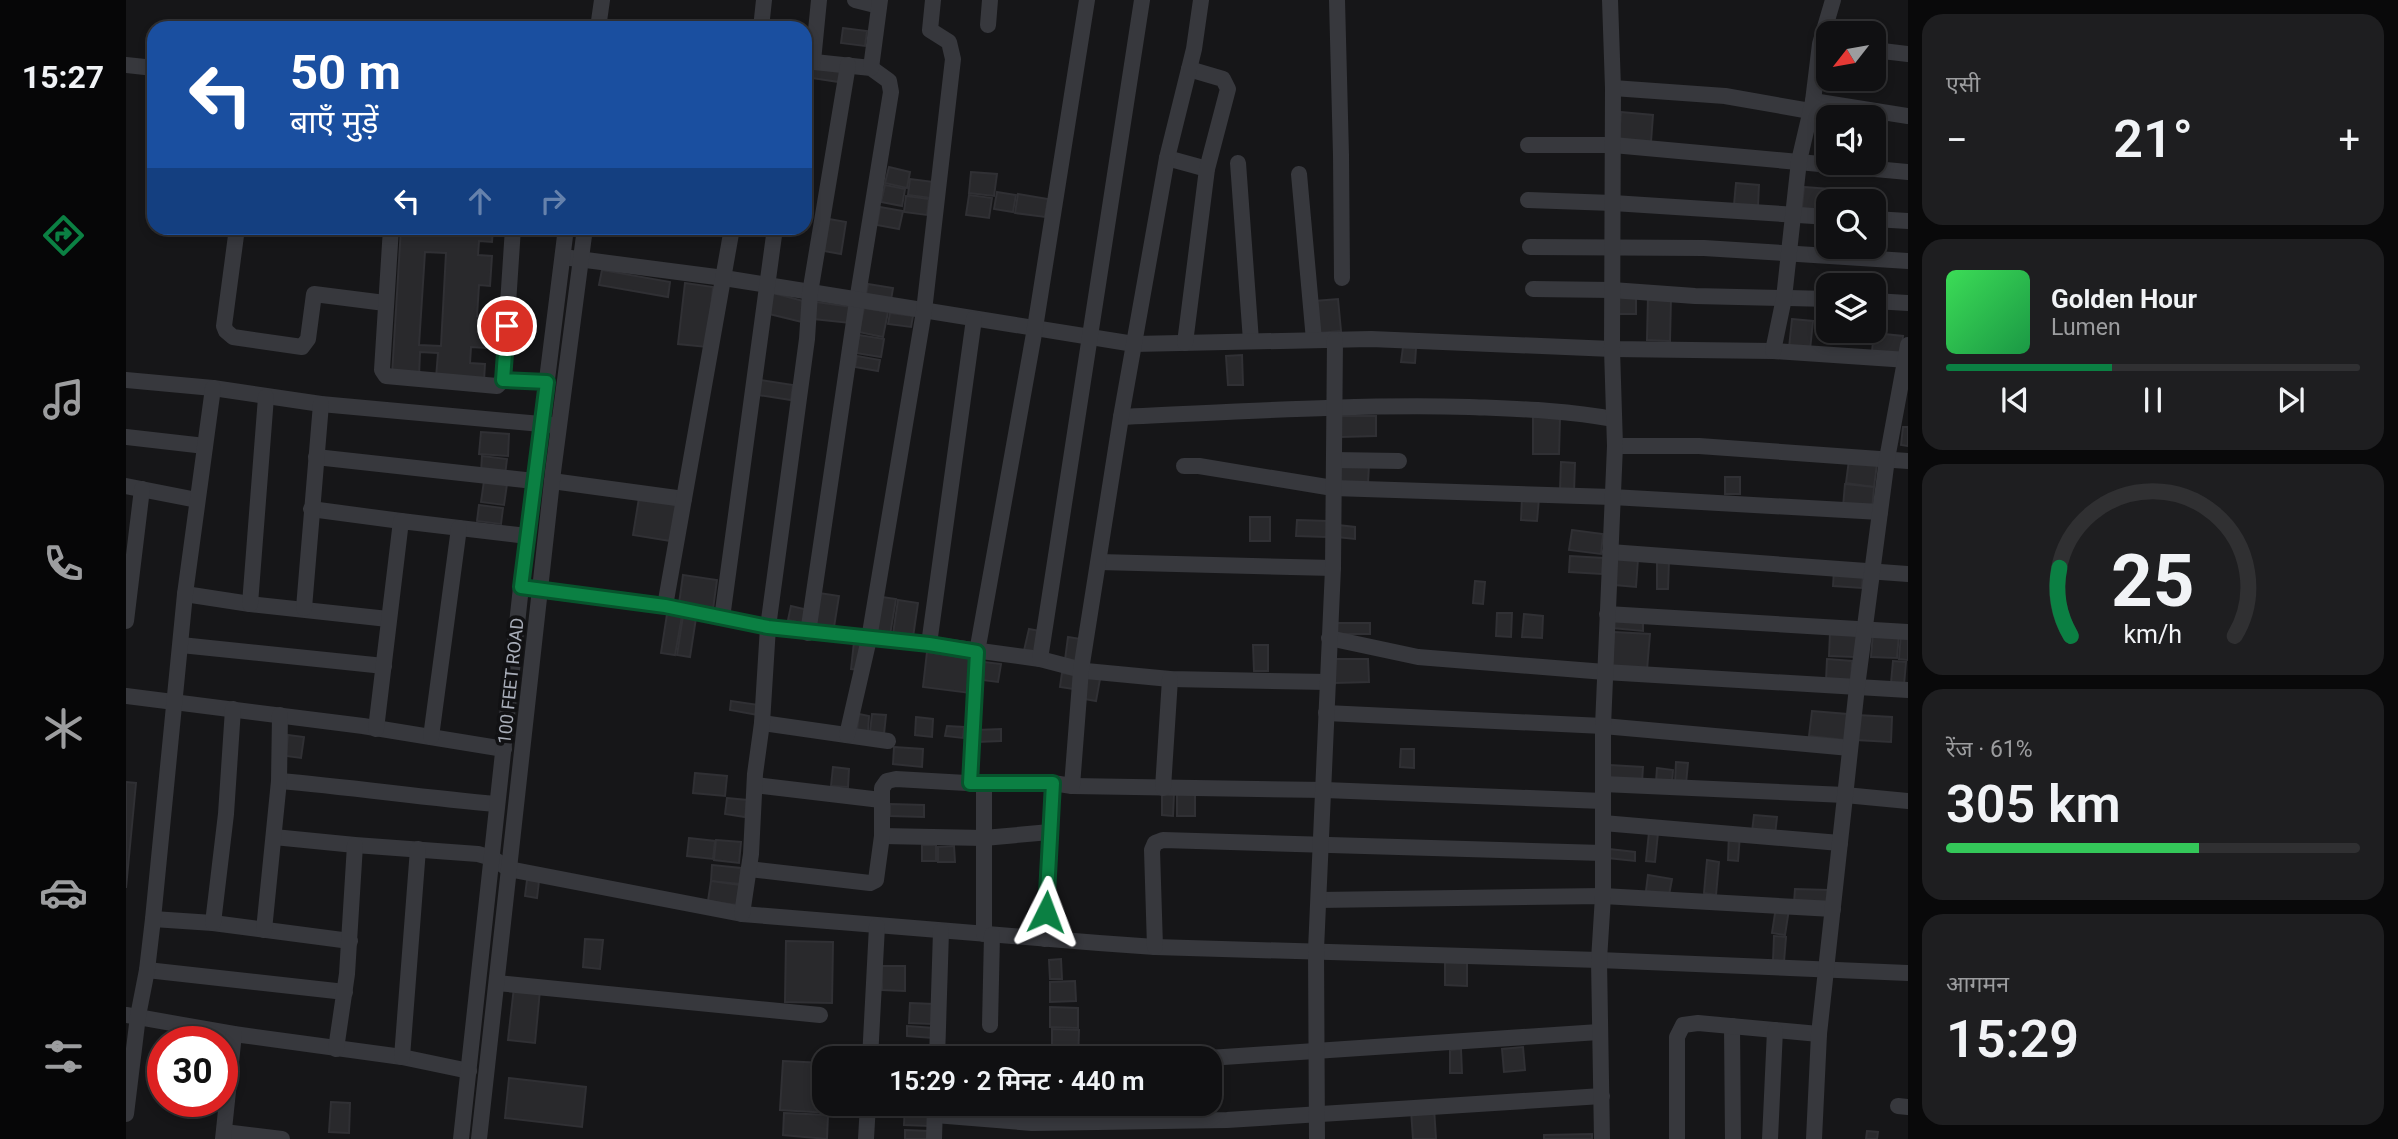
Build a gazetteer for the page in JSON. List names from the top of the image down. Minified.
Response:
{"streets":{"street":["100 FEET ROAD"]},"north":"bottom left","page":{"tabs":"15:27","tile":["एसी",["रेंज · 61%","305 km"],["आगमन","15:29"]],"turn":["50 m","बाएँ मुड़ें"],"heat":["−","21°","+"],"song":["Golden Hour","Lumen"],"limit":"30","trip":"15:29 · 2 मिनट · 440 m","gauge":["25","km/h"]}}
